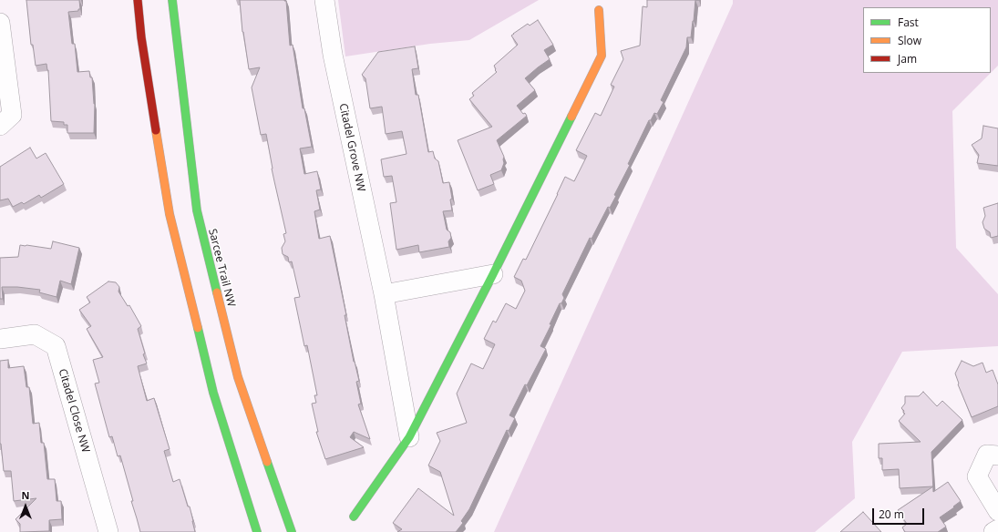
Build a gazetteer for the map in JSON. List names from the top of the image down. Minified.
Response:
{"streets":{"main road":["Sarcee Trail NW"],"street":["Citadel Grove NW","Citadel Close NW"]},"legend":["Fast","Slow","Jam"],"scale_bar":"20 m","north":"top"}
